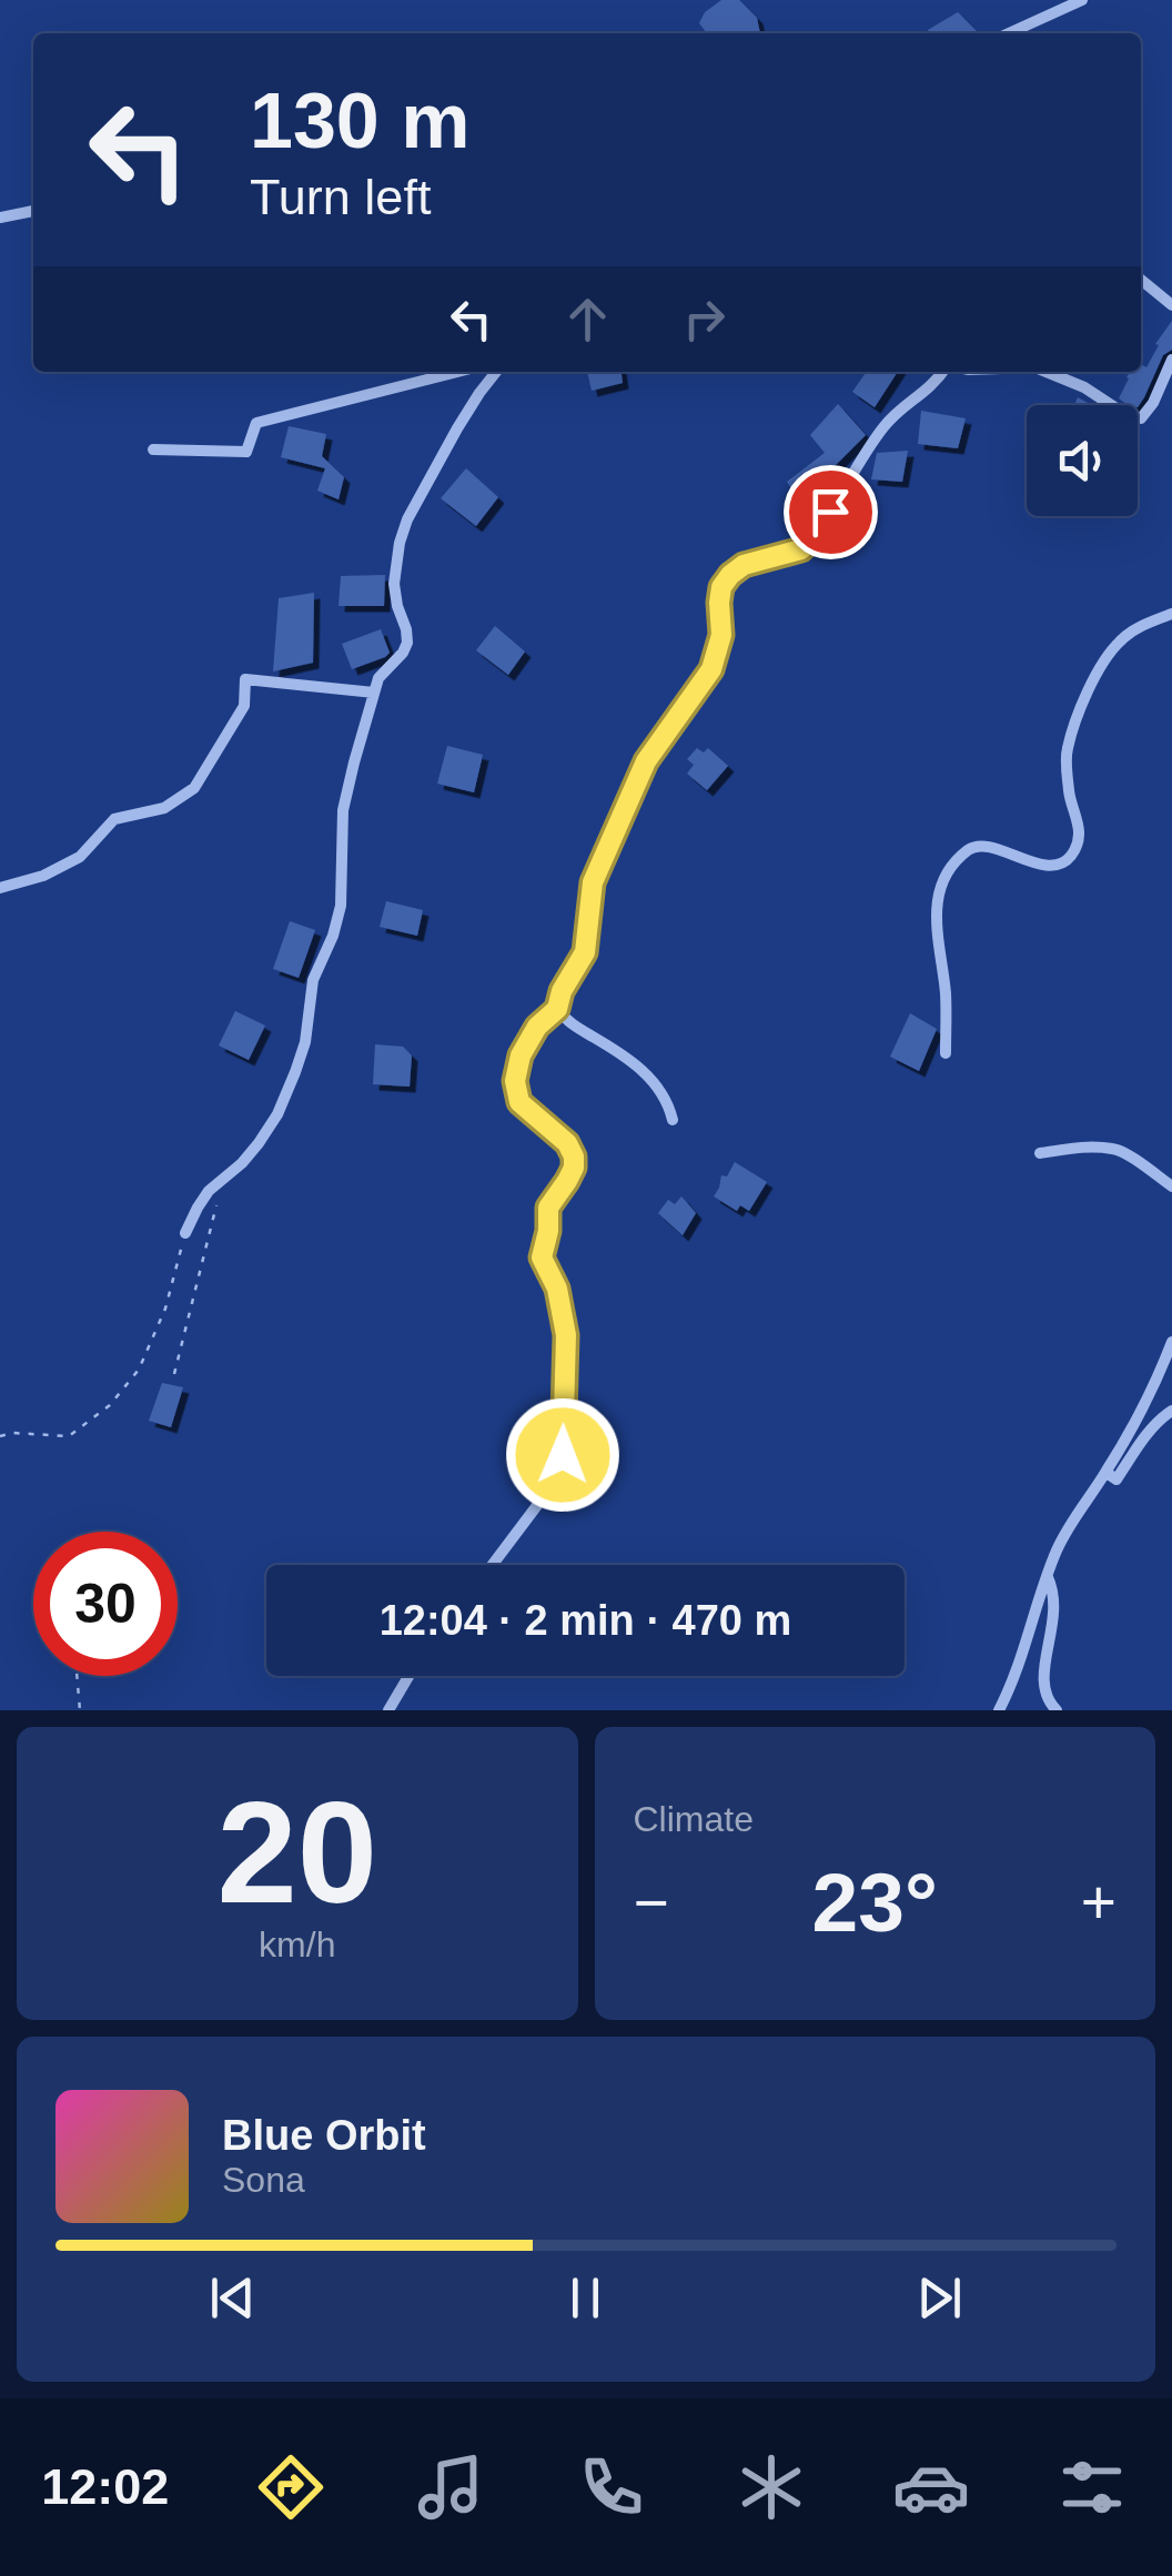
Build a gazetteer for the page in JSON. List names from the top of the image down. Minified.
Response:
{"page":{"turn":["130 m","Turn left"],"limit":"30","trip":"12:04 · 2 min · 470 m","tile":[["20","km/h"],"Climate"],"heat":["−","23°","+"],"song":["Blue Orbit","Sona"],"tabs":"12:02"}}
